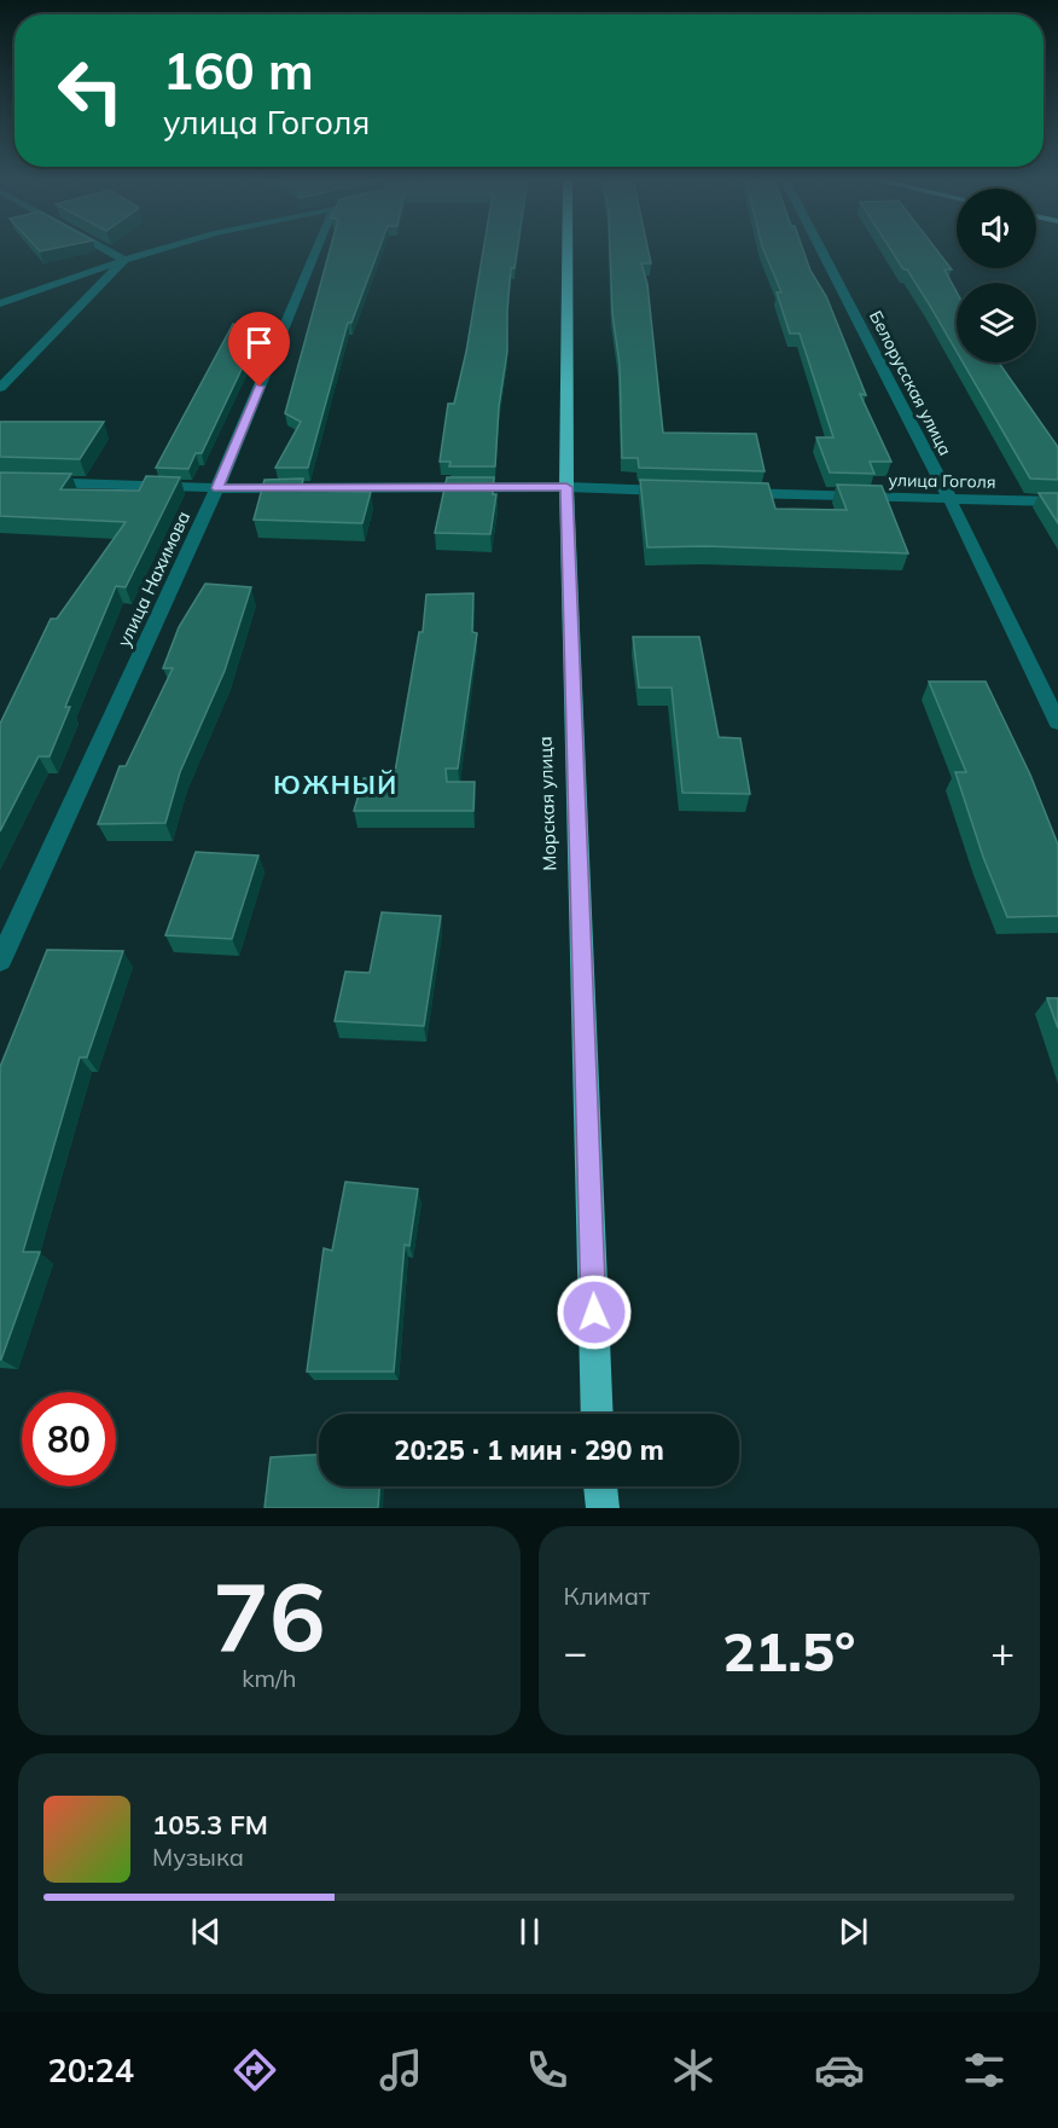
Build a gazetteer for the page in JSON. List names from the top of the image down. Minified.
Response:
{"streets":{"highway":["Морская улица"],"street":["Белорусская улица","улица Гоголя","улица Нахимова"]},"crossings":[["Белорусская улица","улица Гоголя"]],"districts":["ЮЖНЫЙ"],"page":{"turn":["160 m","улица Гоголя"],"limit":"80","trip":"20:25 · 1 мин · 290 m","tile":[["76","km/h"],"Климат"],"heat":["−","21.5°","+"],"song":["105.3 FM","Музыка"],"tabs":"20:24"}}
